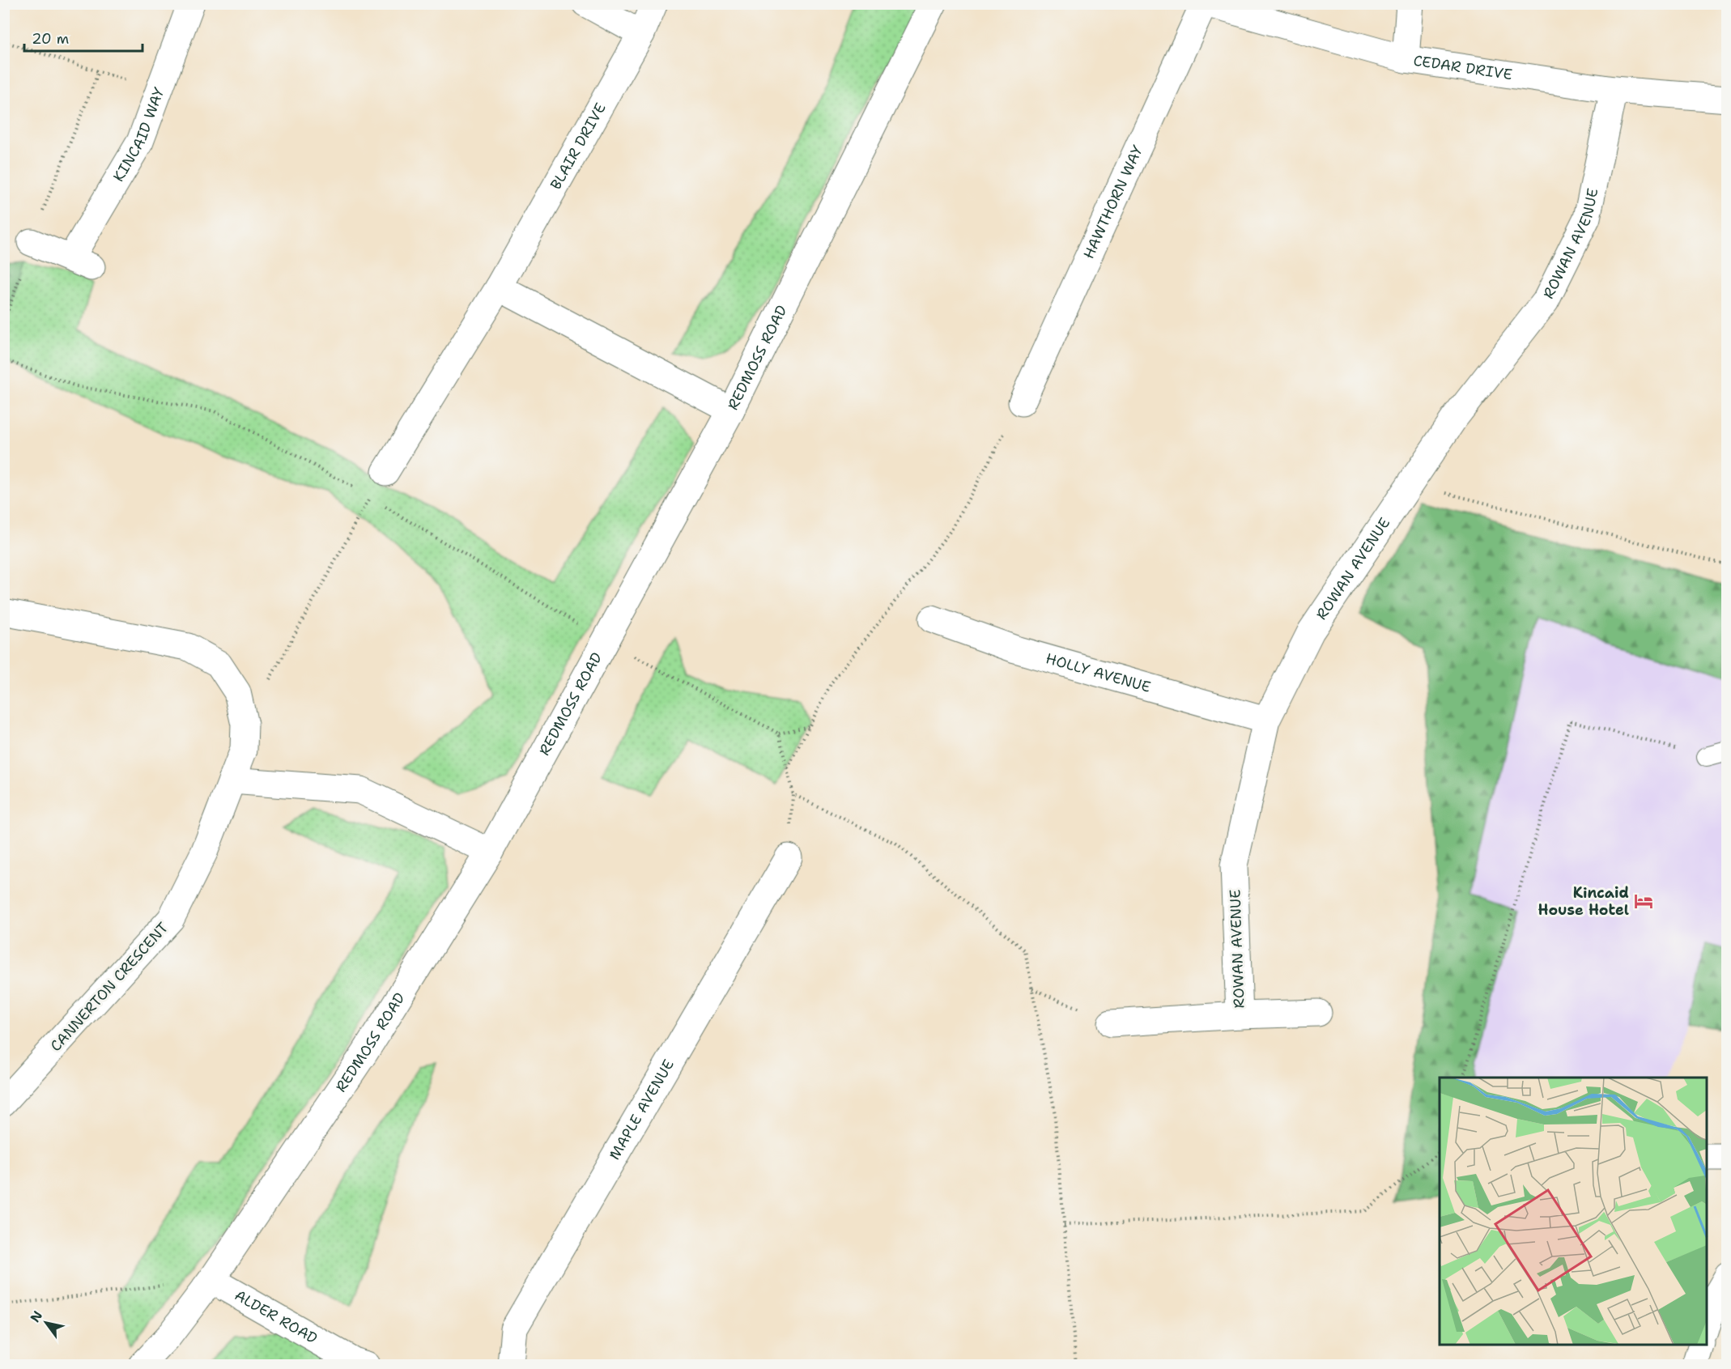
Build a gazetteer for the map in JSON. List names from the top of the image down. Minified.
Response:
{"streets":{"street":["CEDAR DRIVE","KINCAID WAY","BLAIR DRIVE","HAWTHORN WAY","ROWAN AVENUE","REDMOSS ROAD","HOLLY AVENUE","CANNERTON CRESCENT","MAPLE AVENUE","ALDER ROAD"]},"crossings":[["CEDAR DRIVE","HAWTHORN WAY"],["CEDAR DRIVE","ROWAN AVENUE"],["ROWAN AVENUE","HOLLY AVENUE"],["REDMOSS ROAD","ALDER ROAD"]],"places":{"hotel":["Kincaid House Hotel"]},"scale_bar":"20 m","north":"top left"}
